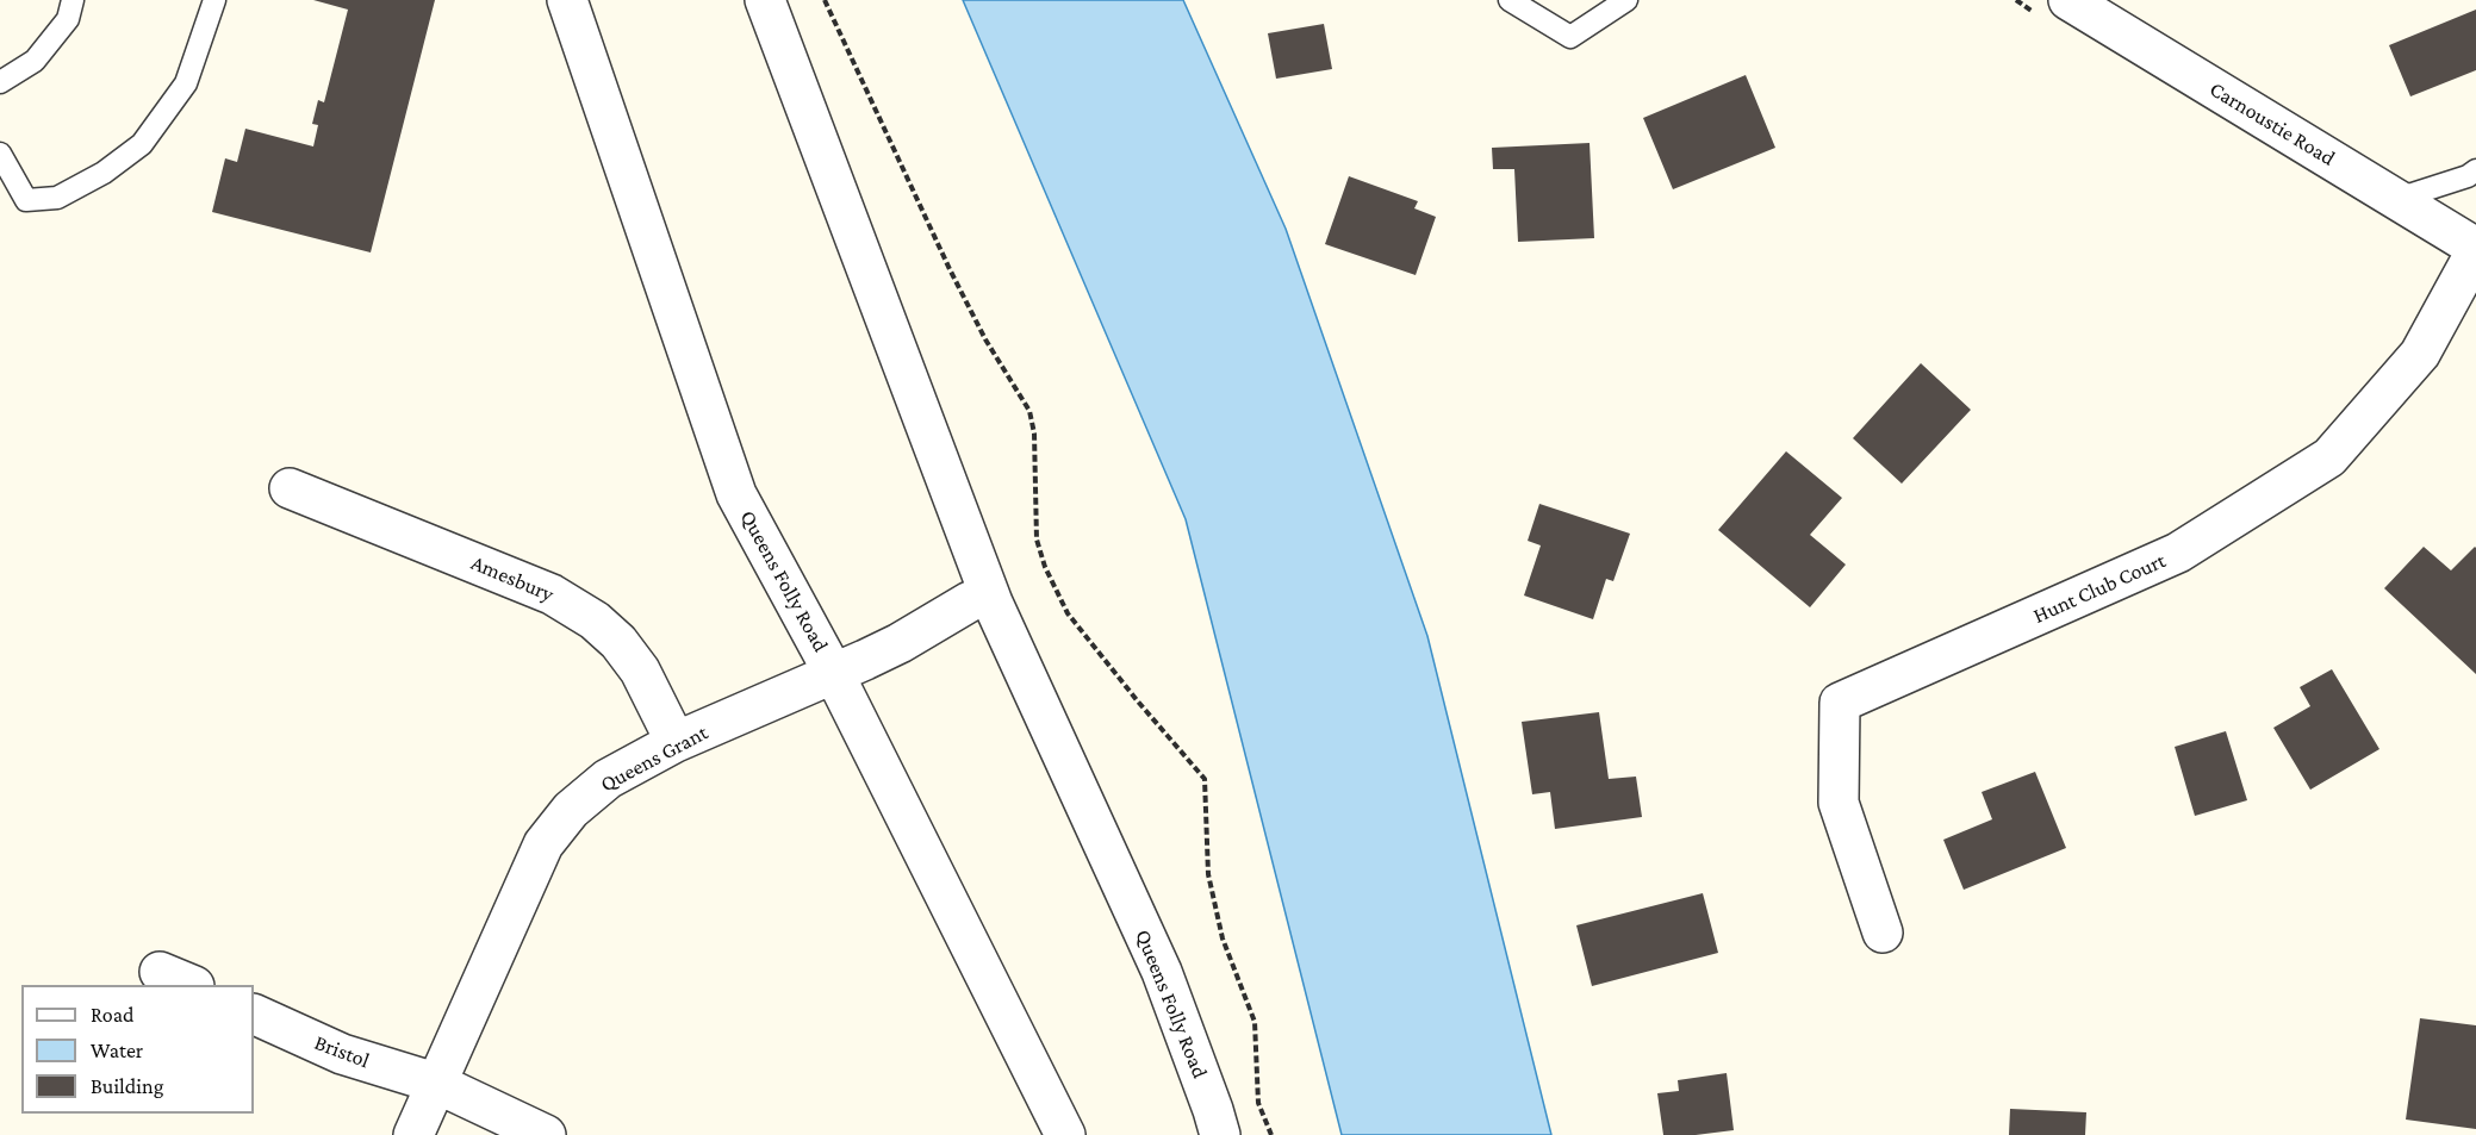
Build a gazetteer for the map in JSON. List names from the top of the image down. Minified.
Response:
{"streets":{"street":["Carnoustie Road","Amesbury","Queens Folly Road","Hunt Club Court","Queens Grant","Bristol"]},"crossings":[["Carnoustie Road","Hunt Club Court"],["Amesbury","Queens Grant"],["Queens Folly Road","Queens Grant"],["Queens Grant","Bristol"]],"legend":["Road","Water","Building"]}
